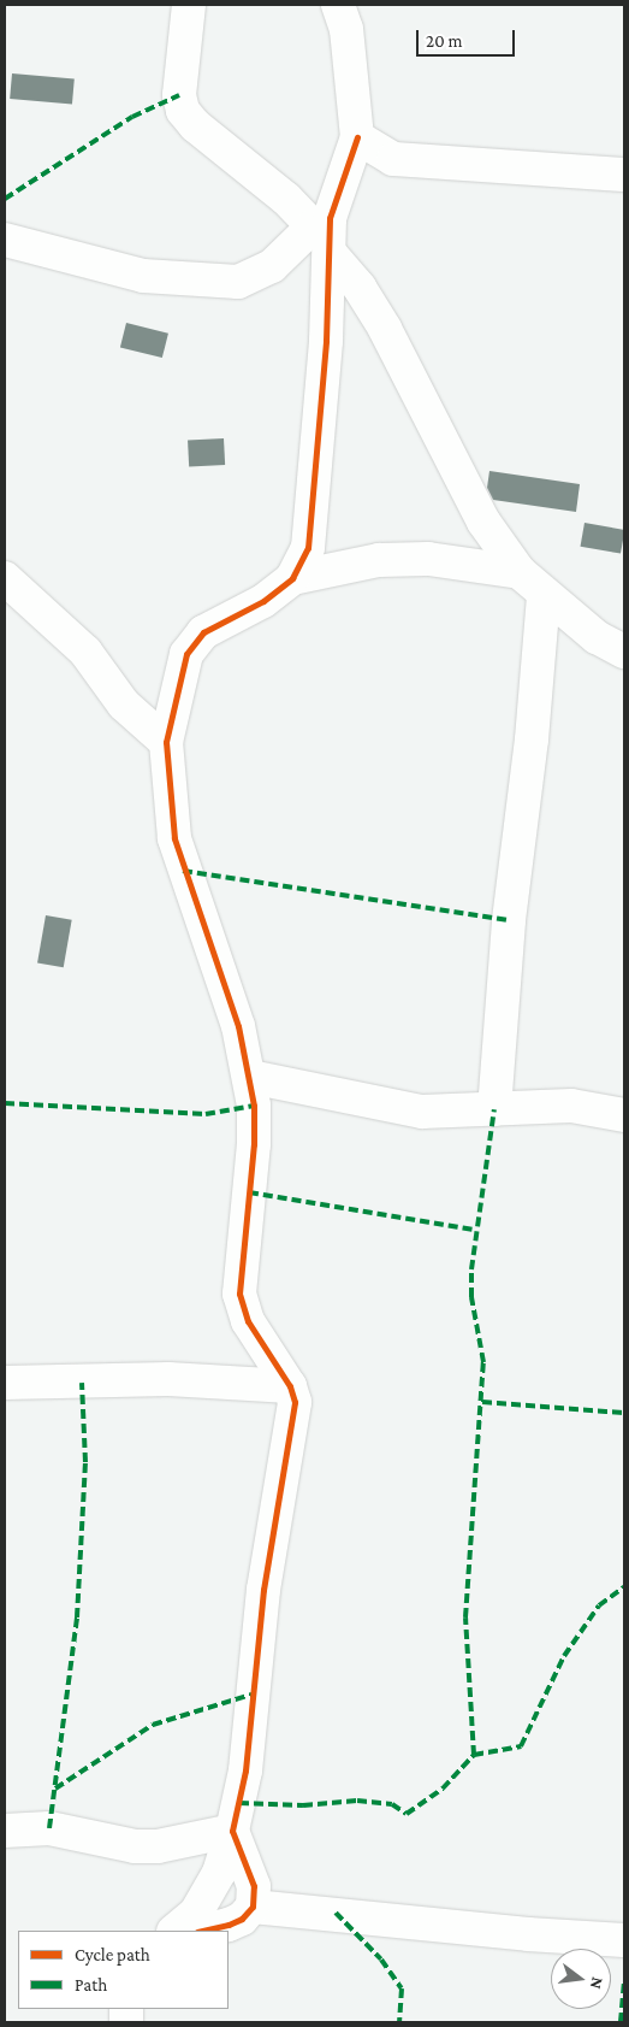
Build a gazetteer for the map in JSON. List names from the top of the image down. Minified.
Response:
{"legend":["Cycle path","Path"],"scale_bar":"20 m","north":"right"}
